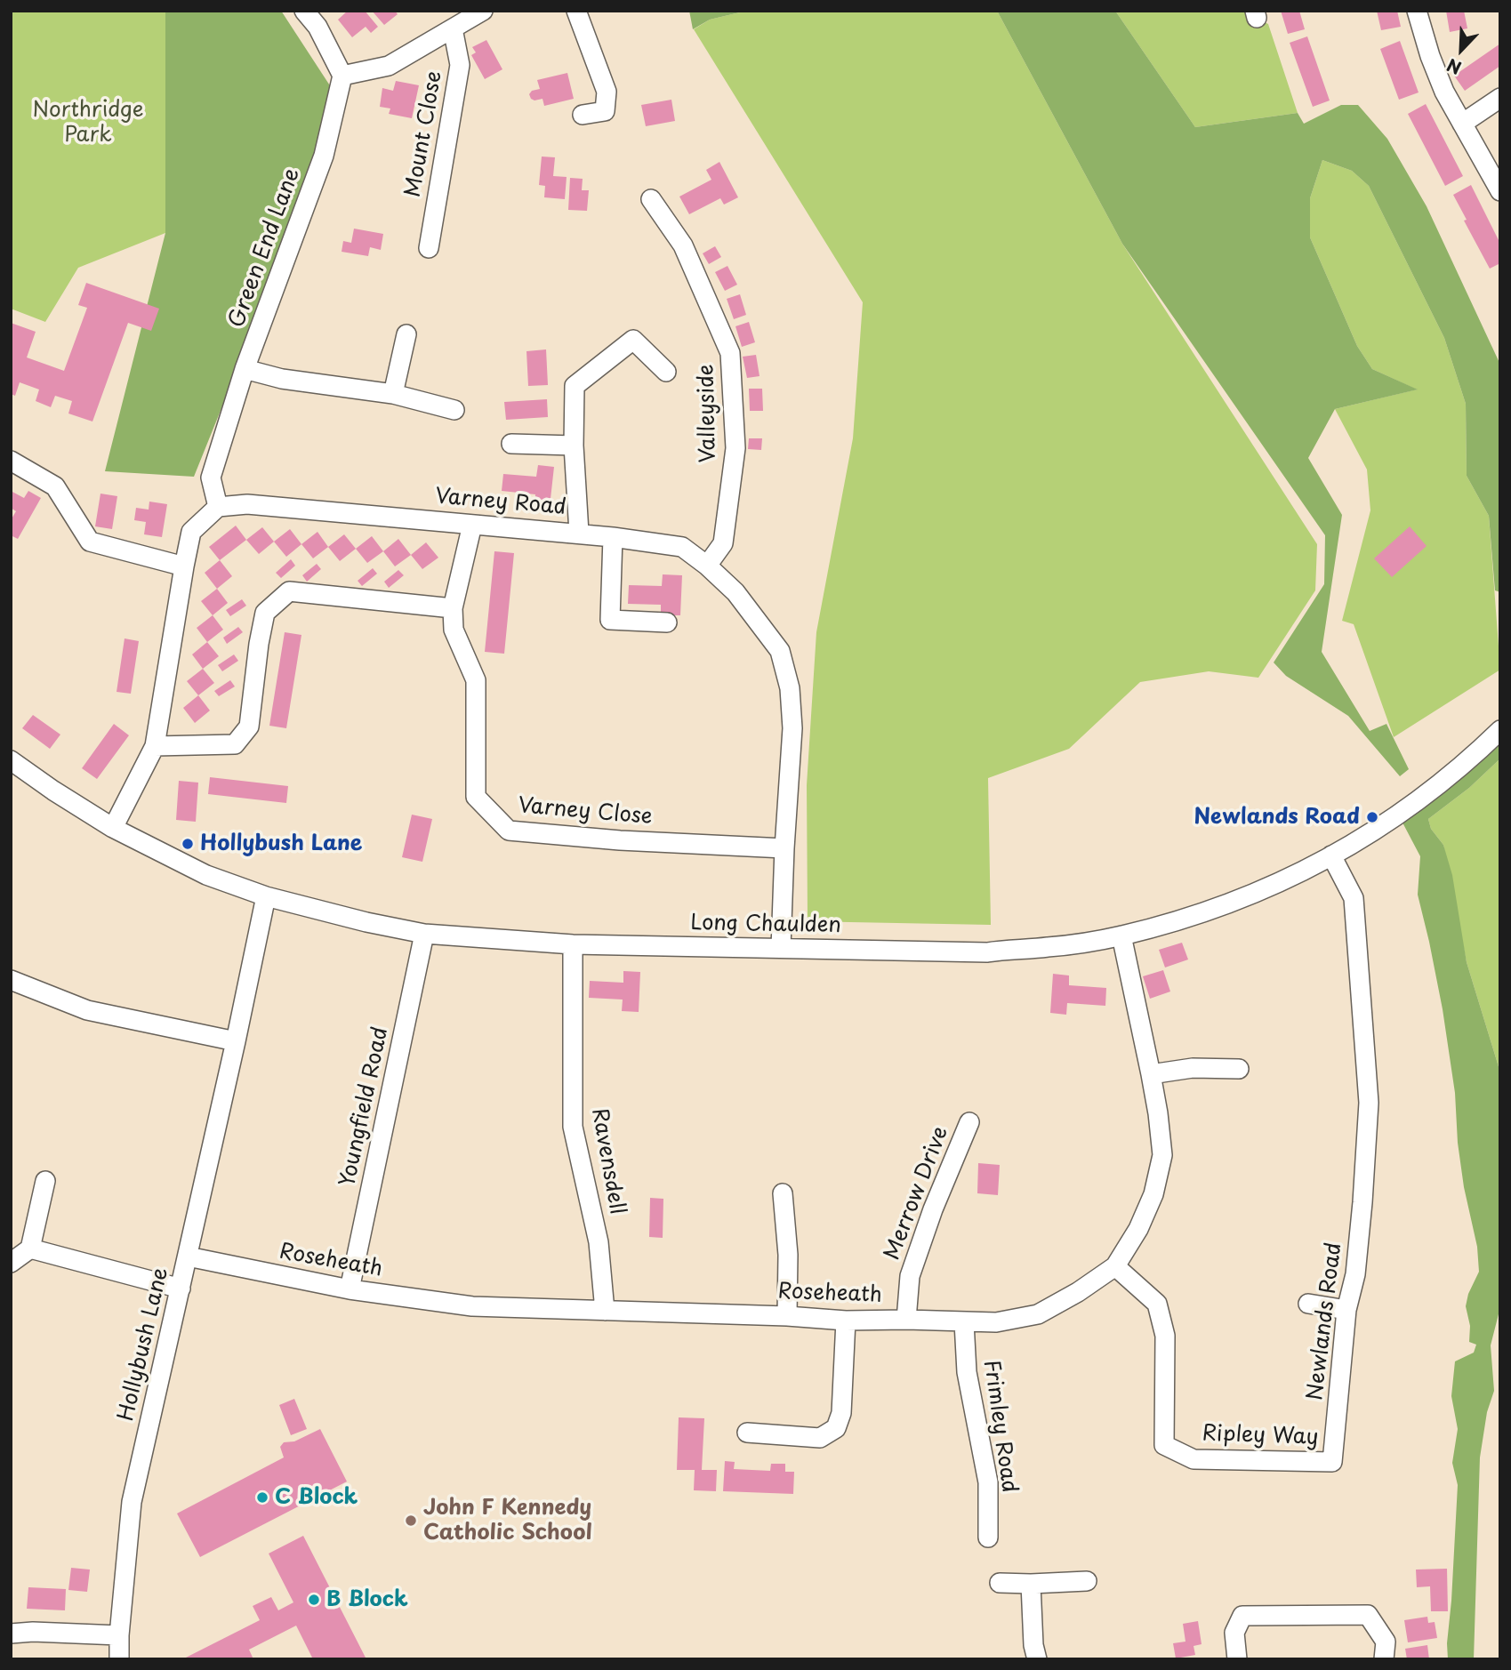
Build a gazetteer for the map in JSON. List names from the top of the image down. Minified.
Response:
{"streets":{"street":["Mount Close","Green End Lane","Valleyside","Varney Road","Varney Close","Long Chaulden","Youngfield Road","Ravensdell","Merrow Drive","Roseheath","Newlands Road","Hollybush Lane","Frimley Road","Ripley Way"]},"crossings":[["Green End Lane","Varney Road"],["Valleyside","Varney Road"],["Varney Road","Varney Close"],["Varney Road","Long Chaulden"],["Long Chaulden","Youngfield Road"],["Long Chaulden","Ravensdell"],["Long Chaulden","Roseheath"],["Long Chaulden","Newlands Road"],["Long Chaulden","Hollybush Lane"],["Youngfield Road","Roseheath"],["Ravensdell","Roseheath"],["Merrow Drive","Roseheath"],["Roseheath","Hollybush Lane"],["Roseheath","Frimley Road"],["Roseheath","Ripley Way"],["Newlands Road","Ripley Way"]],"parks":["Northridge Park"],"places":["Newlands Road","Hollybush Lane","C Block","John F Kennedy Catholic School","B Block"],"north":"bottom left"}
